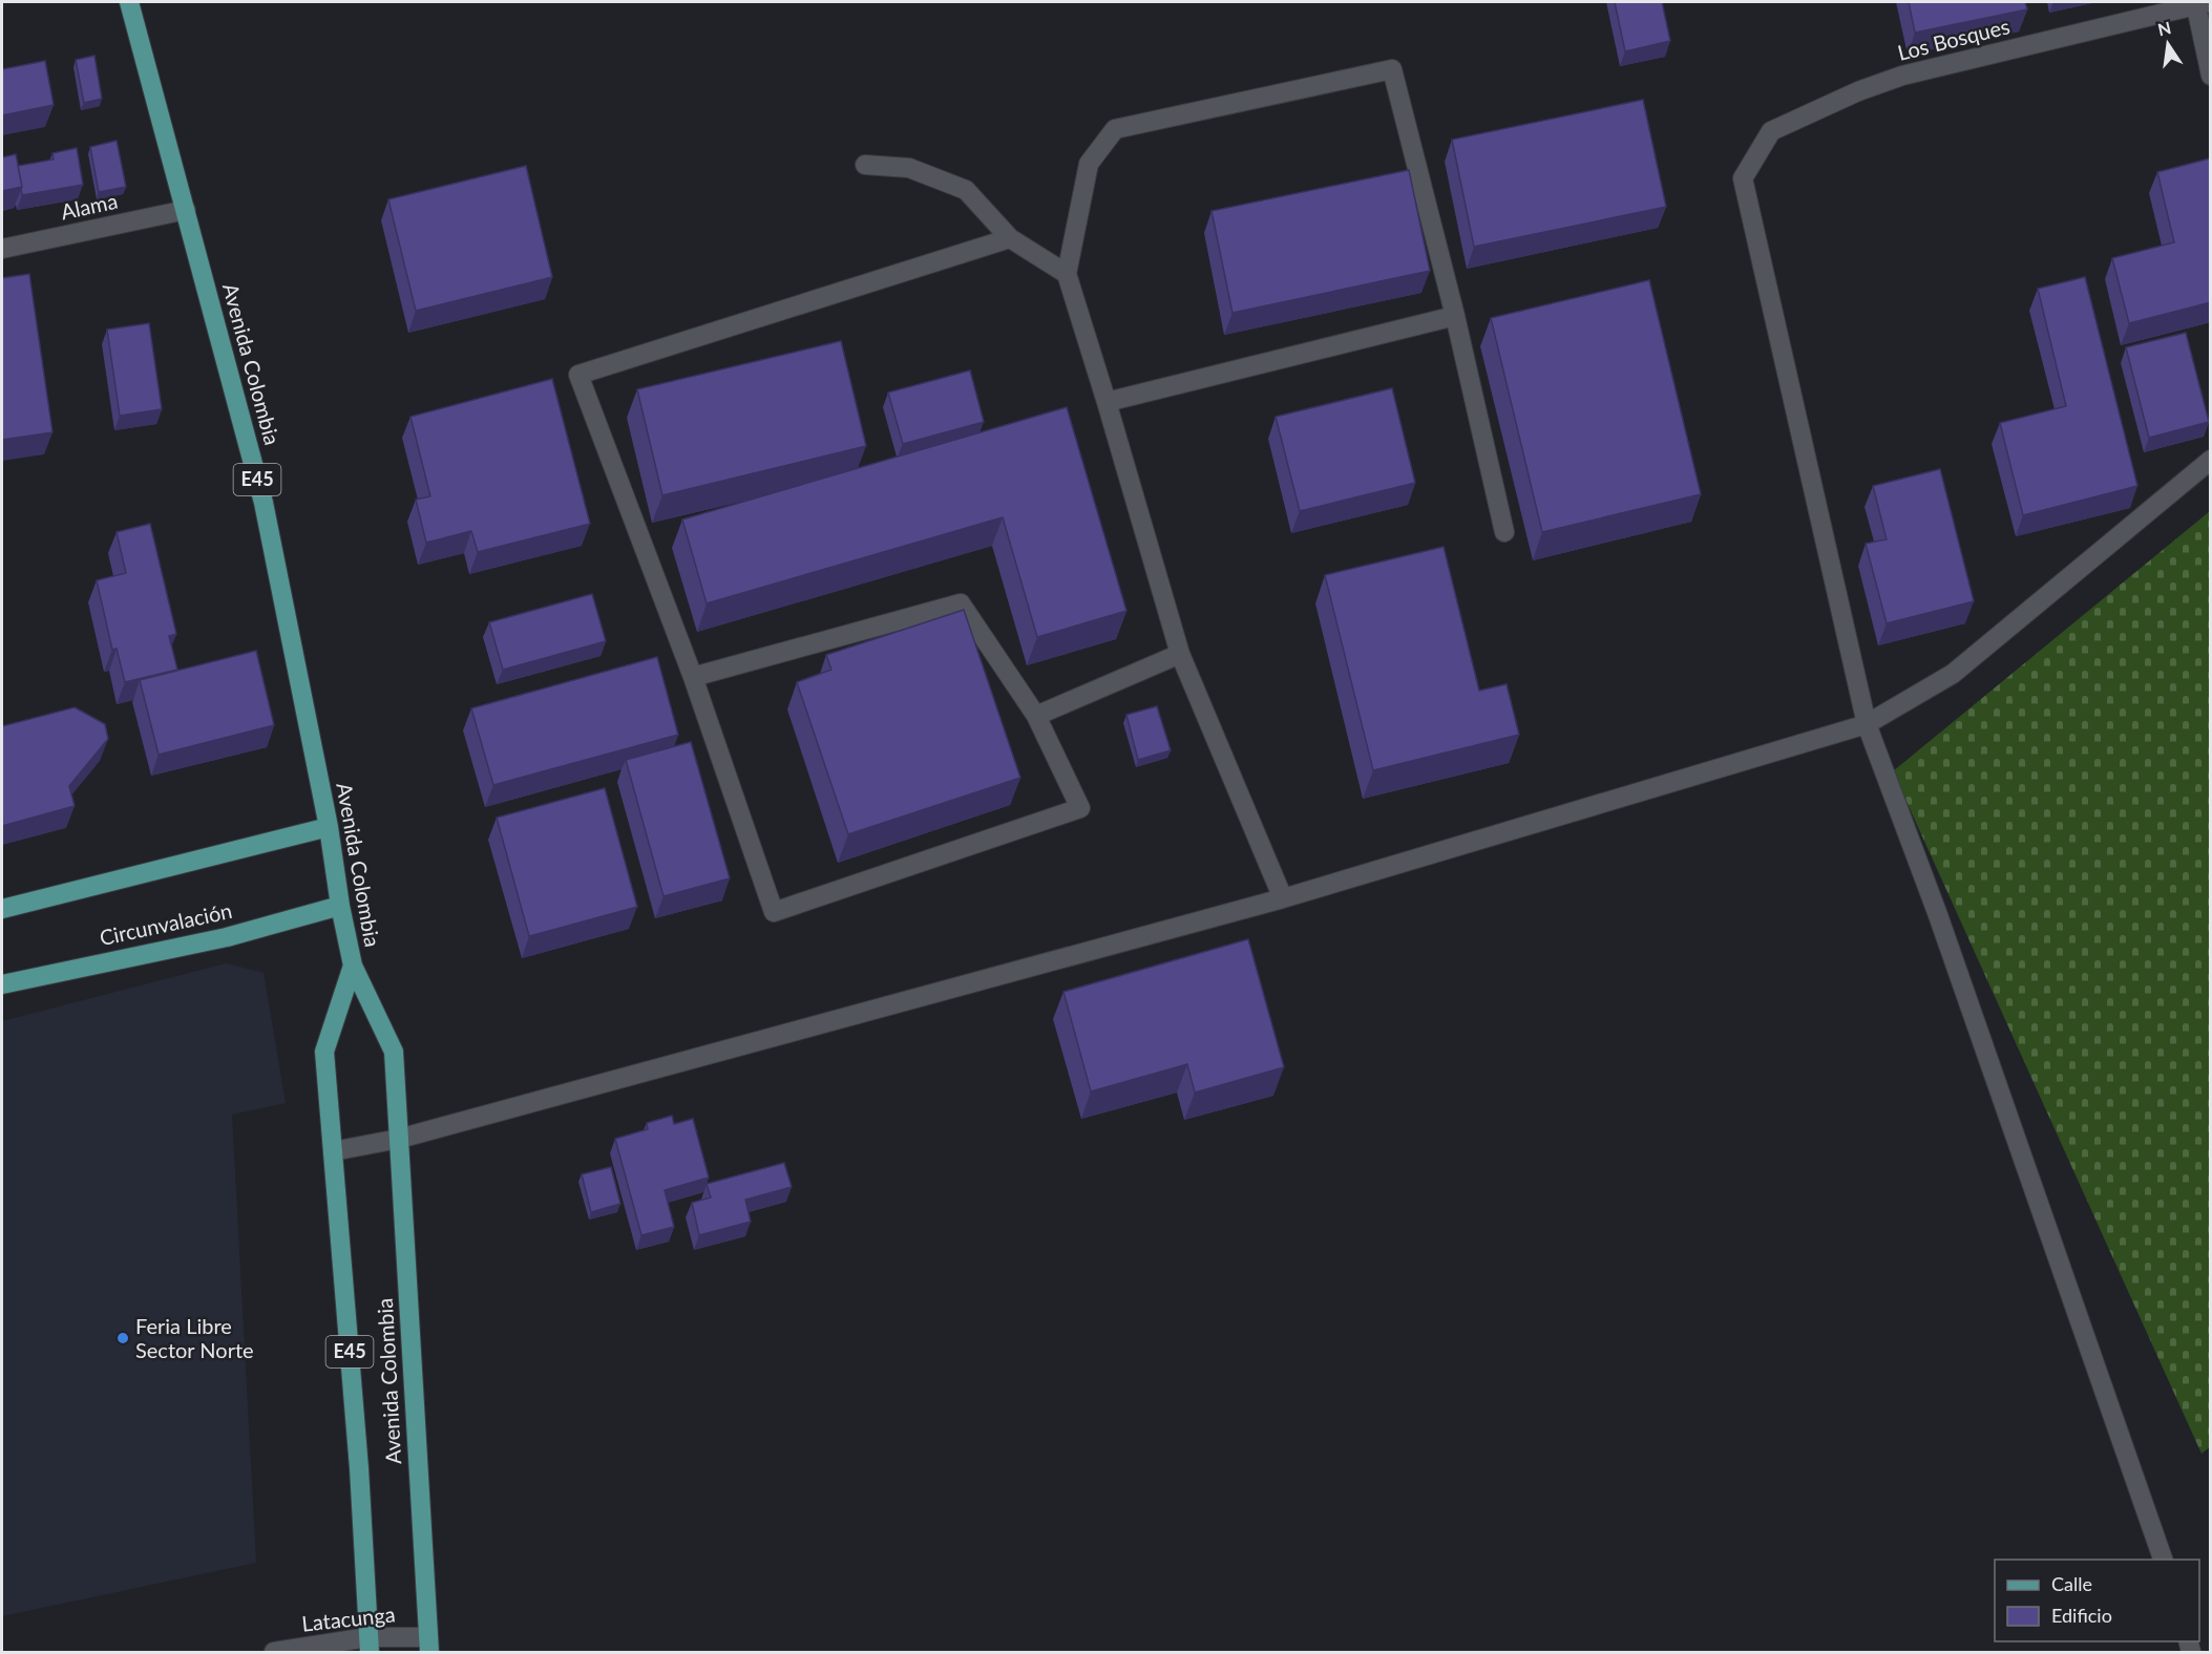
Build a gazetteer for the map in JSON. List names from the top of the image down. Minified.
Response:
{"streets":{"main road":["Avenida Colombia","E45","Circunvalación"],"street":["Los Bosques","Alama","Latacunga"]},"crossings":[["Alama","Avenida Colombia"],["Avenida Colombia","Circunvalación"],["Avenida Colombia","Latacunga"]],"places":["Feria Libre Sector Norte"],"legend":["Calle","Edificio"],"north":"top"}
